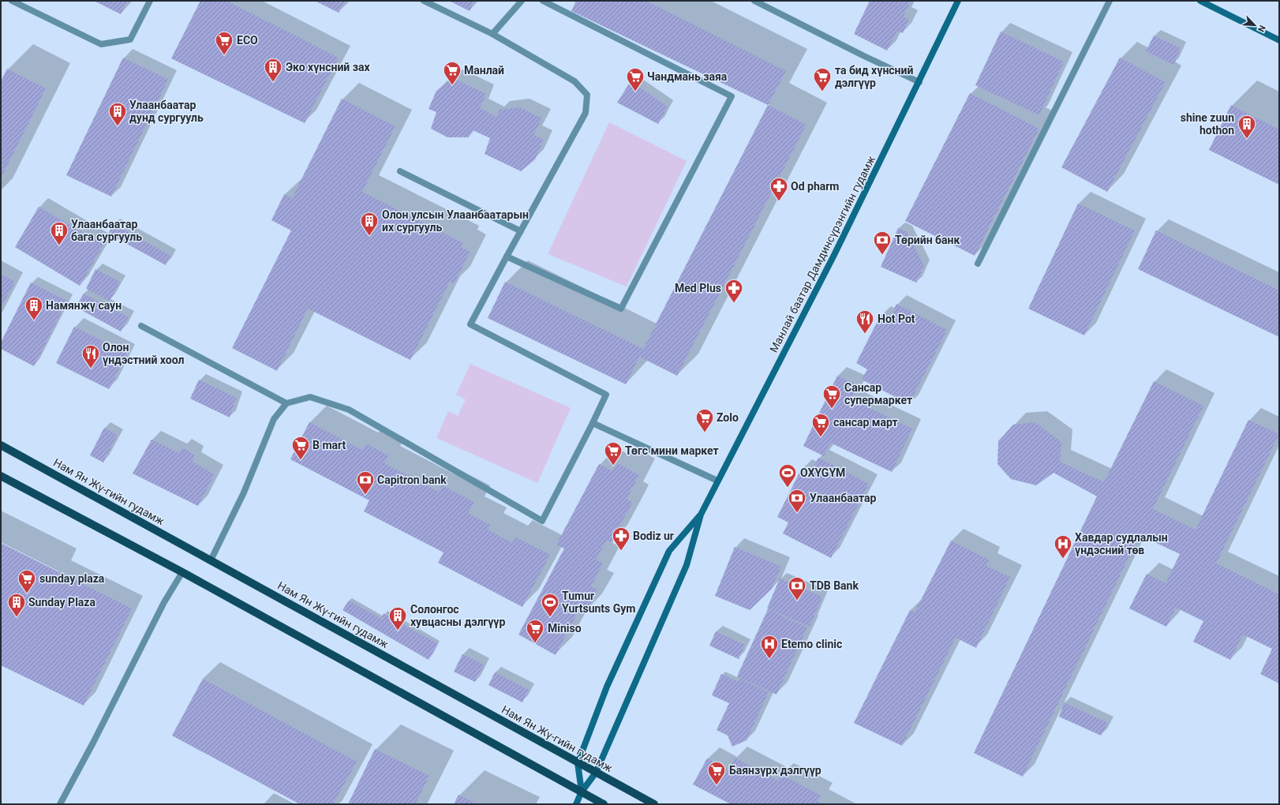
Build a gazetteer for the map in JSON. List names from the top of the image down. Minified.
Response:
{"streets":{"main road":["Манлай баатар Дамдинсүрэнгийн гудамж","Нам Ян Жү-гийн гудамж"]},"crossings":[["Манлай баатар Дамдинсүрэнгийн гудамж","Нам Ян Жү-гийн гудамж"]],"places":{"supermarket":["ECO","Манлай","Чандмань заяа","та бид хүнсний дэлгүүр","Сансар супермаркет","Zolo","сансар март","B mart","Төгс мини маркет","sunday plaza","Miniso","Баянзүрх дэлгүүр"],"building":["Эко хүнсний зах","Улаанбаатар дунд сургууль","shine zuun hothon","Олон улсын Улаанбаатарын их сургууль","Улаанбаатар бага сургууль","Намянжү саун","Sunday Plaza","Солонгос хувцасны дэлгүүр"],"pharmacy":["Od pharm","Med Plus","Bodiz ur"],"bank":["Төрийн банк","Capitron bank","Улаанбаатар","TDB Bank"],"restaurant":["Hot Pot","Олон үндэстний хоол"],"sports":["OXYGYM","Tumur Yurtsunts Gym"],"hospital":["Хавдар судлалын үндэсний төв","Etemo clinic"]},"north":"bottom right"}
